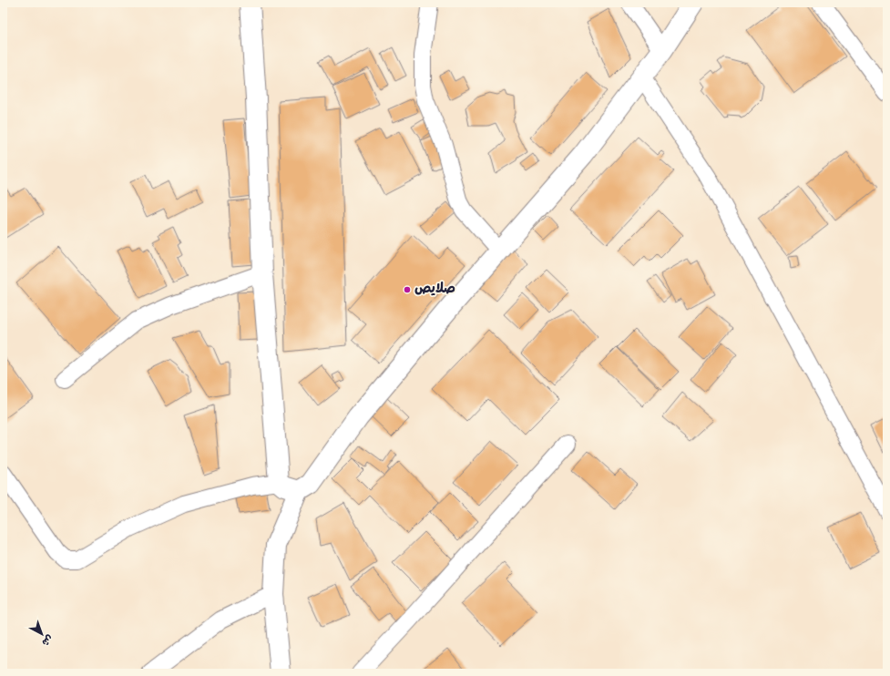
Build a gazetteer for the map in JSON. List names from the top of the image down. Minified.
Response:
{"places":["صلايص"],"north":"bottom right"}
